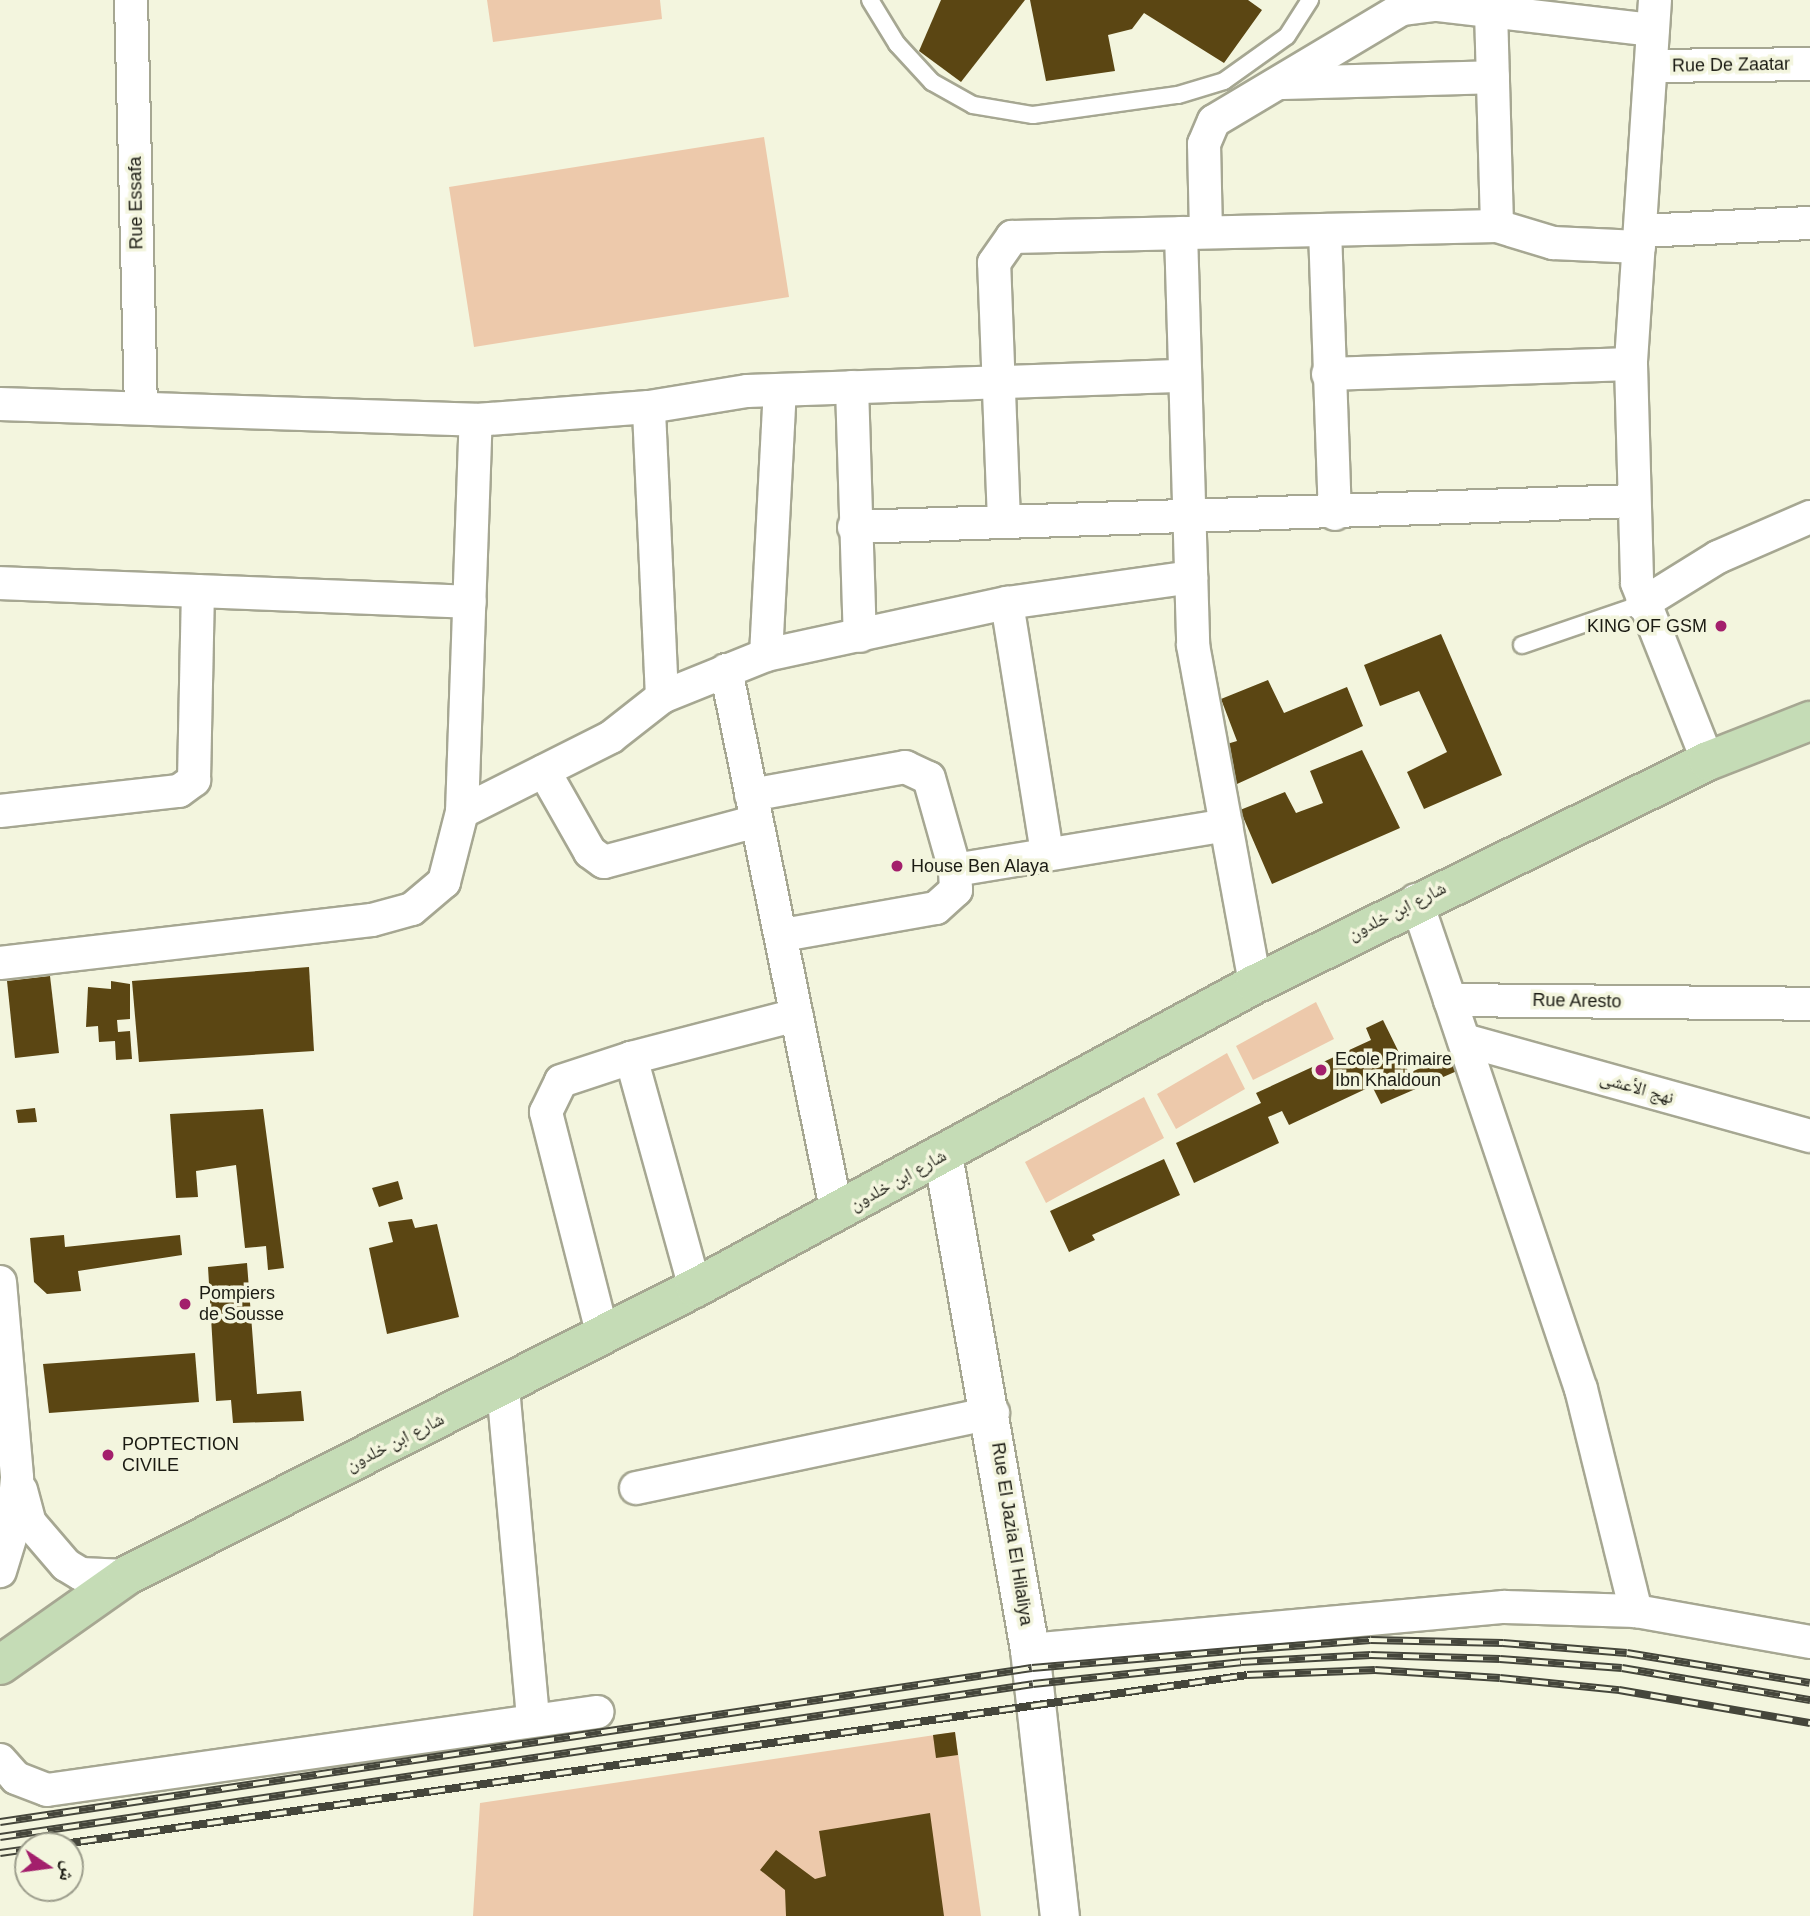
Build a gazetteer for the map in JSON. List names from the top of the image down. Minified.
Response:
{"streets":{"main road":["شارع ابن خلدون"],"street":["Rue De Zaatar","Rue Essafa","Rue Aresto","نهج الأعشى","Rue El Jazia El Hilaliya"]},"crossings":[["شارع ابن خلدون","Rue El Jazia El Hilaliya"]],"places":["KING OF GSM","House Ben Alaya","Ecole Primaire Ibn Khaldoun","Pompiers de Sousse","POPTECTION CIVILE"],"north":"right"}
